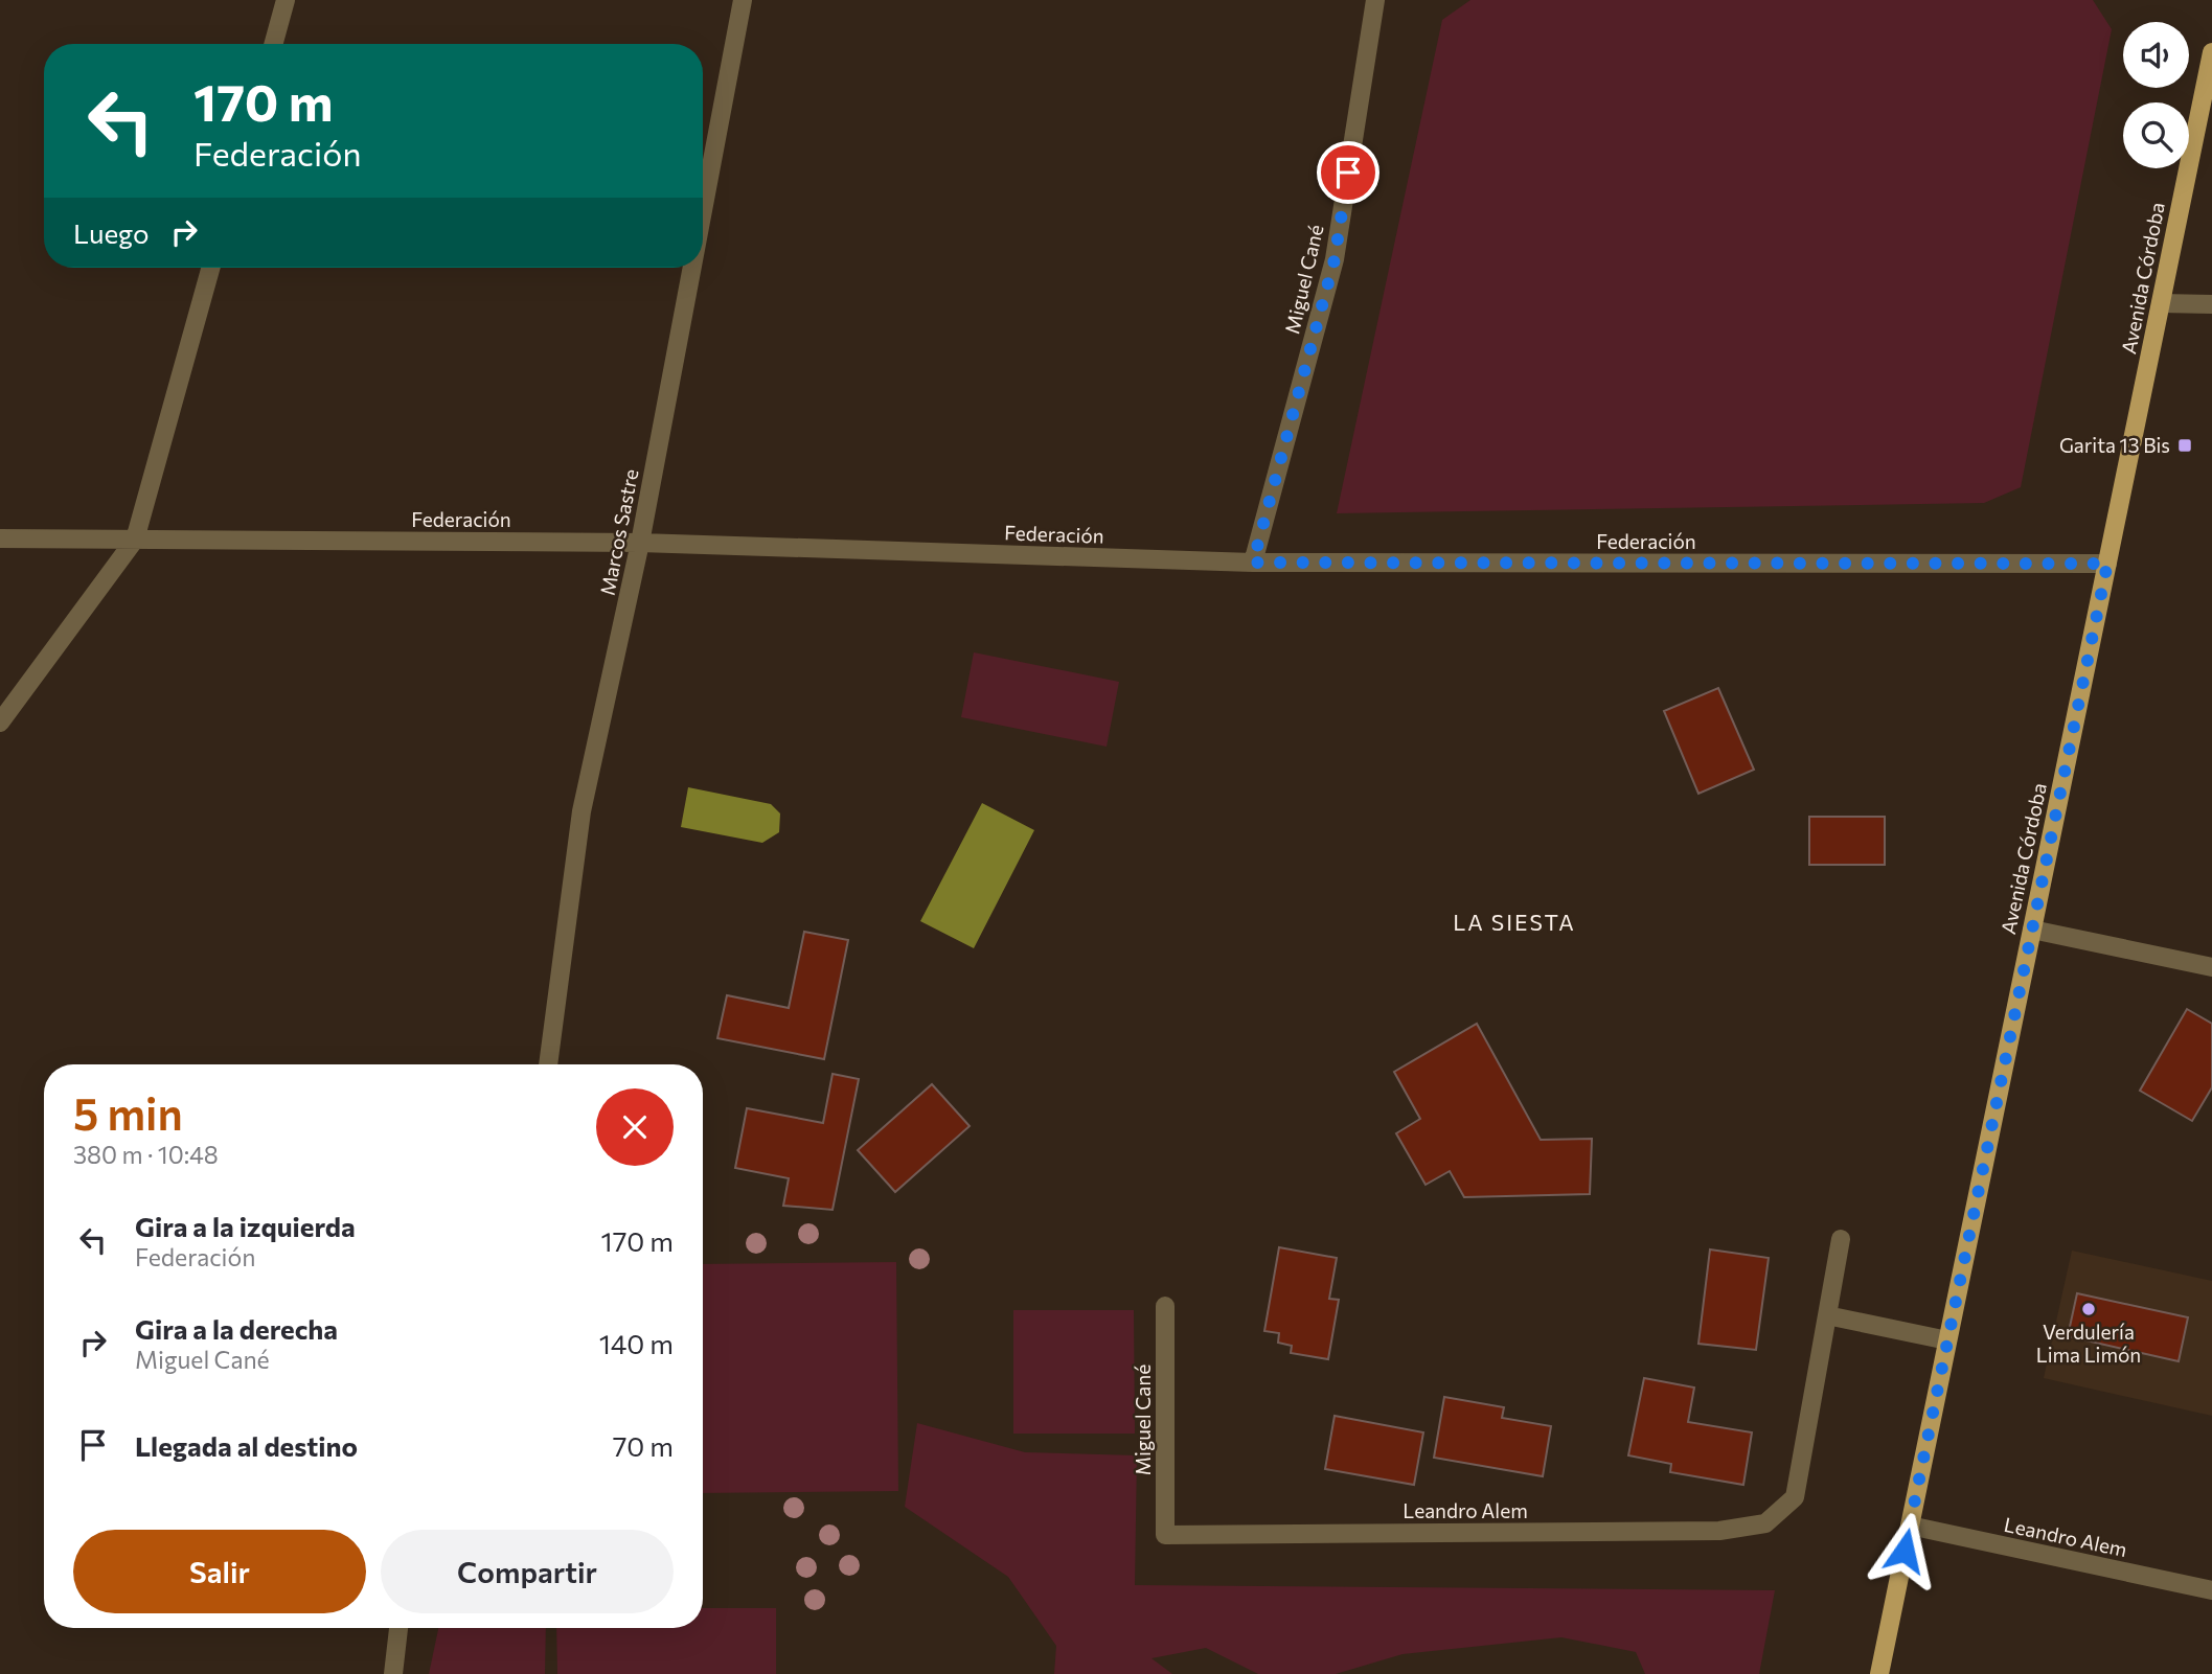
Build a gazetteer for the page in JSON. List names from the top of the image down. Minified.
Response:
{"streets":{"main road":["Avenida Córdoba"],"street":["Miguel Cané","Federación","Marcos Sastre","Leandro Alem"]},"crossings":[["Avenida Córdoba","Federación"],["Avenida Córdoba","Leandro Alem"],["Miguel Cané","Federación"],["Miguel Cané","Leandro Alem"],["Federación","Marcos Sastre"]],"districts":["LA SIESTA"],"places":{"transit":["Garita 13 Bis"],"other":["Verdulería Lima Limón"]},"page":{"turn":["170 m","Federación"],"then":"Luego","heading":["5 min","380 m · 10:48"],"list":[{"name":"Gira a la izquierda","note":"Federación","value":"170 m"},{"name":"Gira a la derecha","note":"Miguel Cané","value":"140 m"},{"name":"Llegada al destino","value":"70 m"}],"buttons":["Salir","Compartir"]}}
